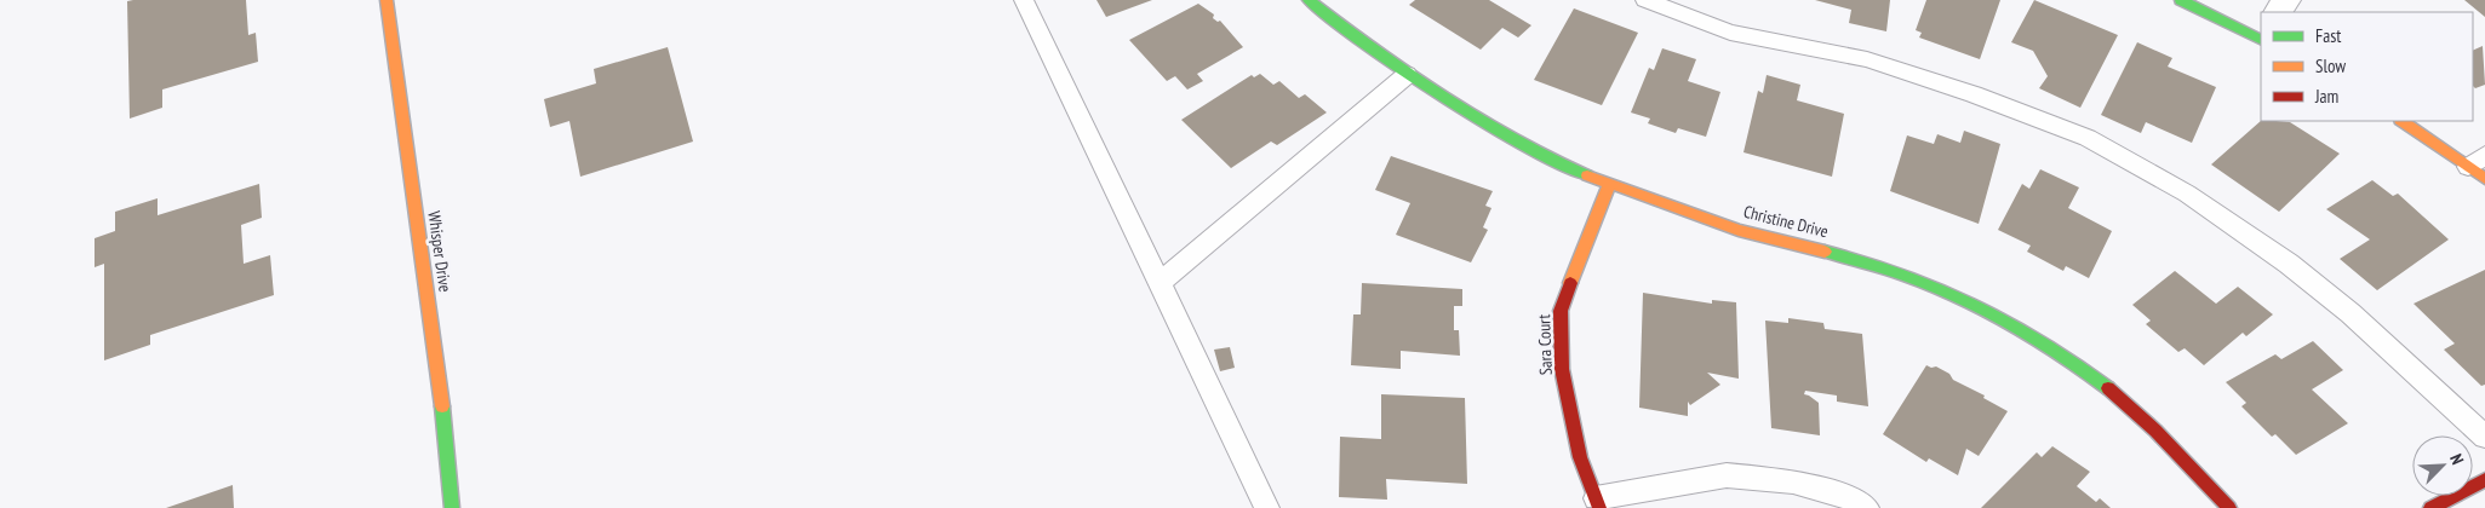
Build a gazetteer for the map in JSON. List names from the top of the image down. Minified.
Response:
{"streets":{"street":["Christine Drive","Whisper Drive","Sara Court"]},"crossings":[["Christine Drive","Sara Court"]],"legend":["Fast","Slow","Jam"],"north":"top right"}
